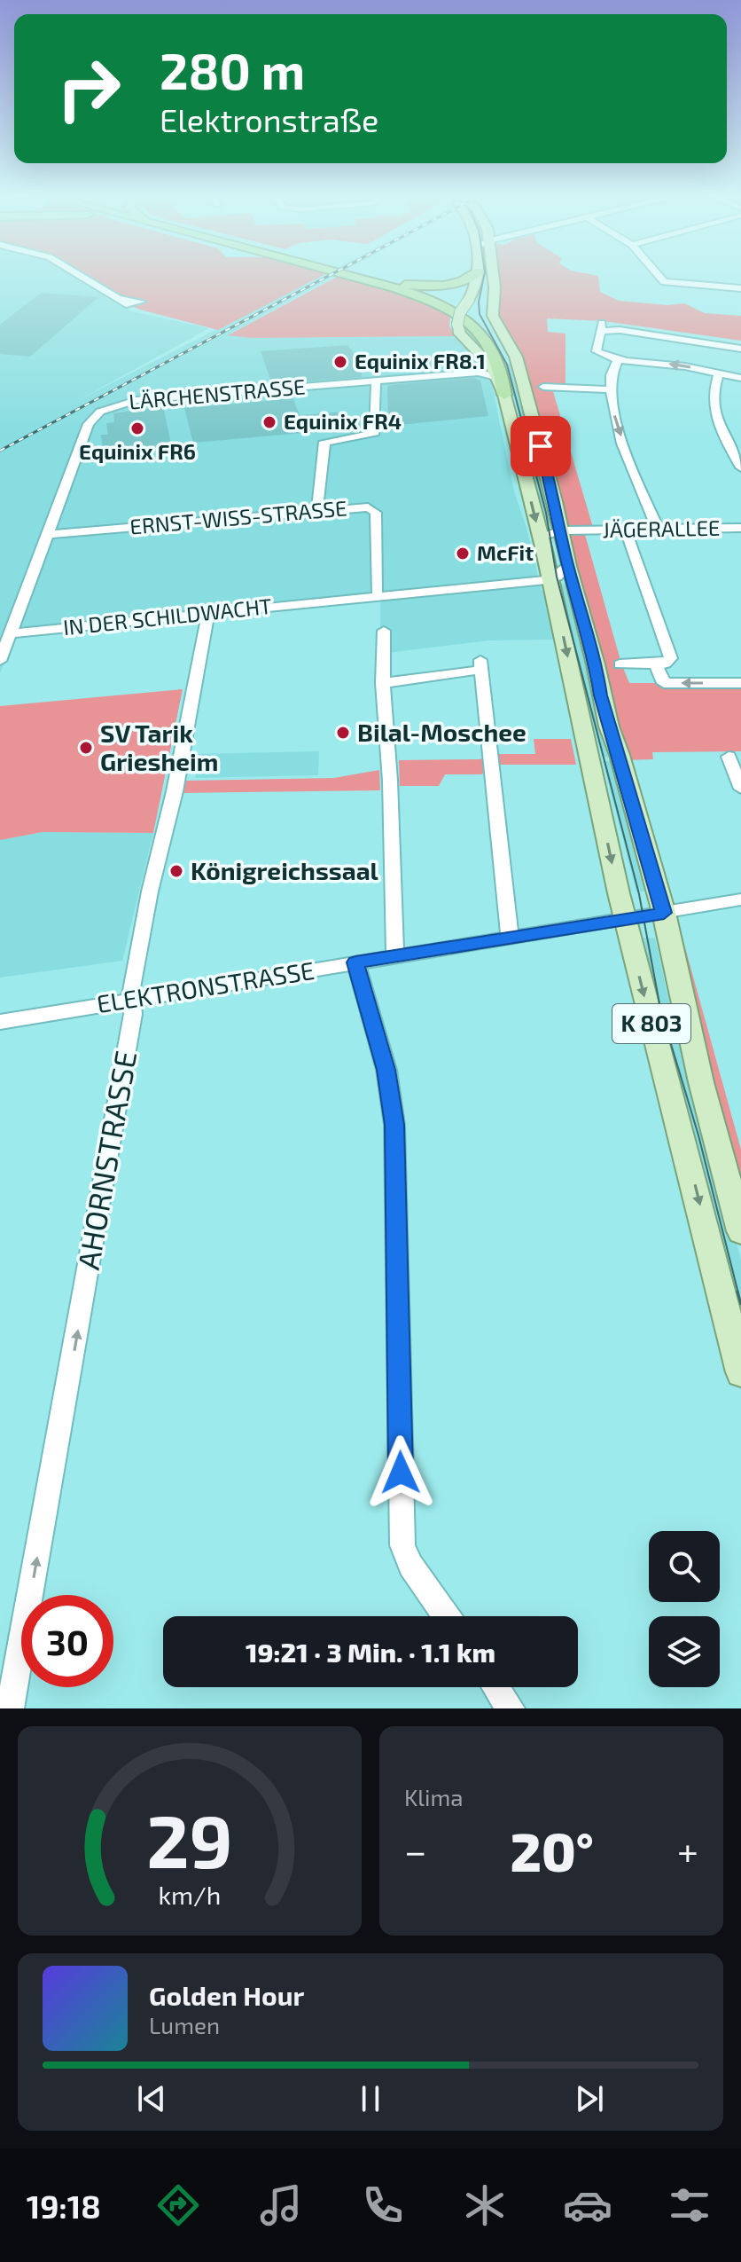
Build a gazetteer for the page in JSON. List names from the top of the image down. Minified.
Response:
{"streets":{"main road":["K 803"],"street":["LÄRCHENSTRASSE","ERNST-WISS-STRASSE","JÄGERALLEE","IN DER SCHILDWACHT","ELEKTRONSTRASSE","AHORNSTRASSE"]},"crossings":[["LÄRCHENSTRASSE","ERNST-WISS-STRASSE"],["LÄRCHENSTRASSE","IN DER SCHILDWACHT"],["ERNST-WISS-STRASSE","IN DER SCHILDWACHT"],["IN DER SCHILDWACHT","K 803"],["IN DER SCHILDWACHT","AHORNSTRASSE"],["ELEKTRONSTRASSE","K 803"],["ELEKTRONSTRASSE","AHORNSTRASSE"]],"one_way":["AHORNSTRASSE"],"places":["Equinix FR8.1","Equinix FR4","Equinix FR6","McFit","Bilal-Moschee","SV Tarik Griesheim","Königreichssaal"],"page":{"turn":["280 m","Elektronstraße"],"limit":"30","trip":"19:21 · 3 Min. · 1.1 km","tile":"Klima","heat":["−","20°","+"],"song":["Golden Hour","Lumen"],"tabs":"19:18","gauge":["29","km/h"]}}
